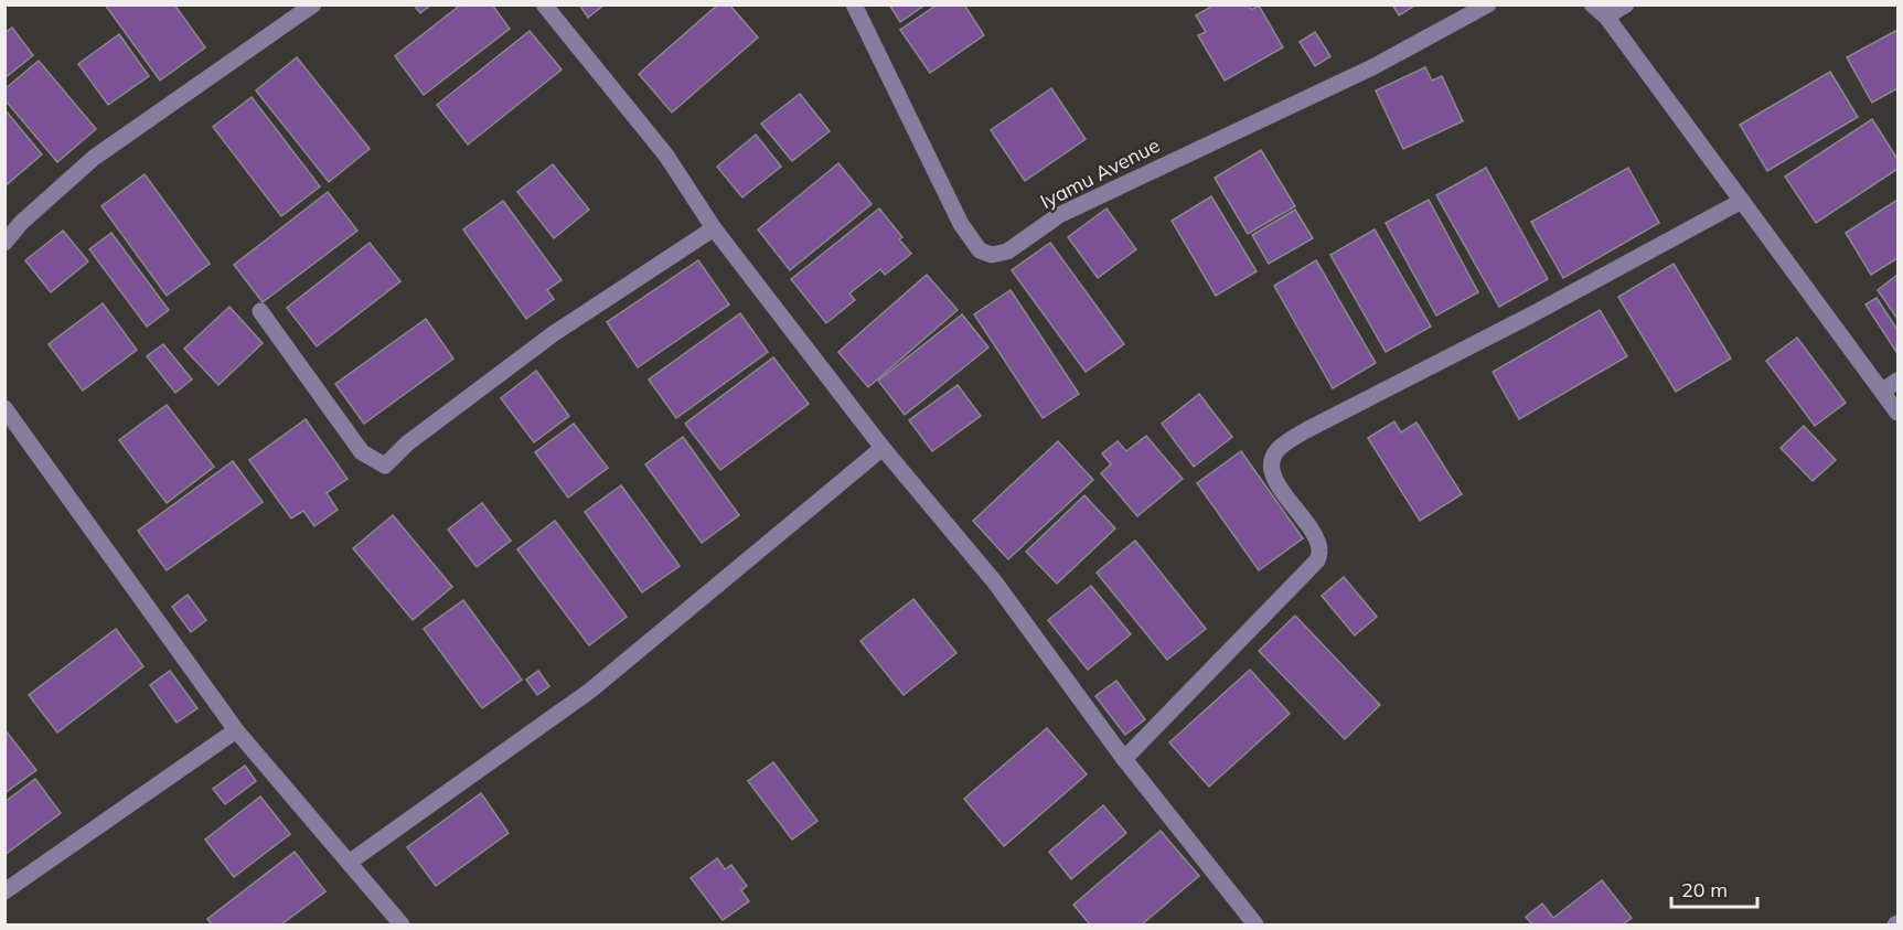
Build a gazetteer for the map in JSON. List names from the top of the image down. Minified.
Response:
{"streets":{"street":["Iyamu Avenue"]},"scale_bar":"20 m"}
